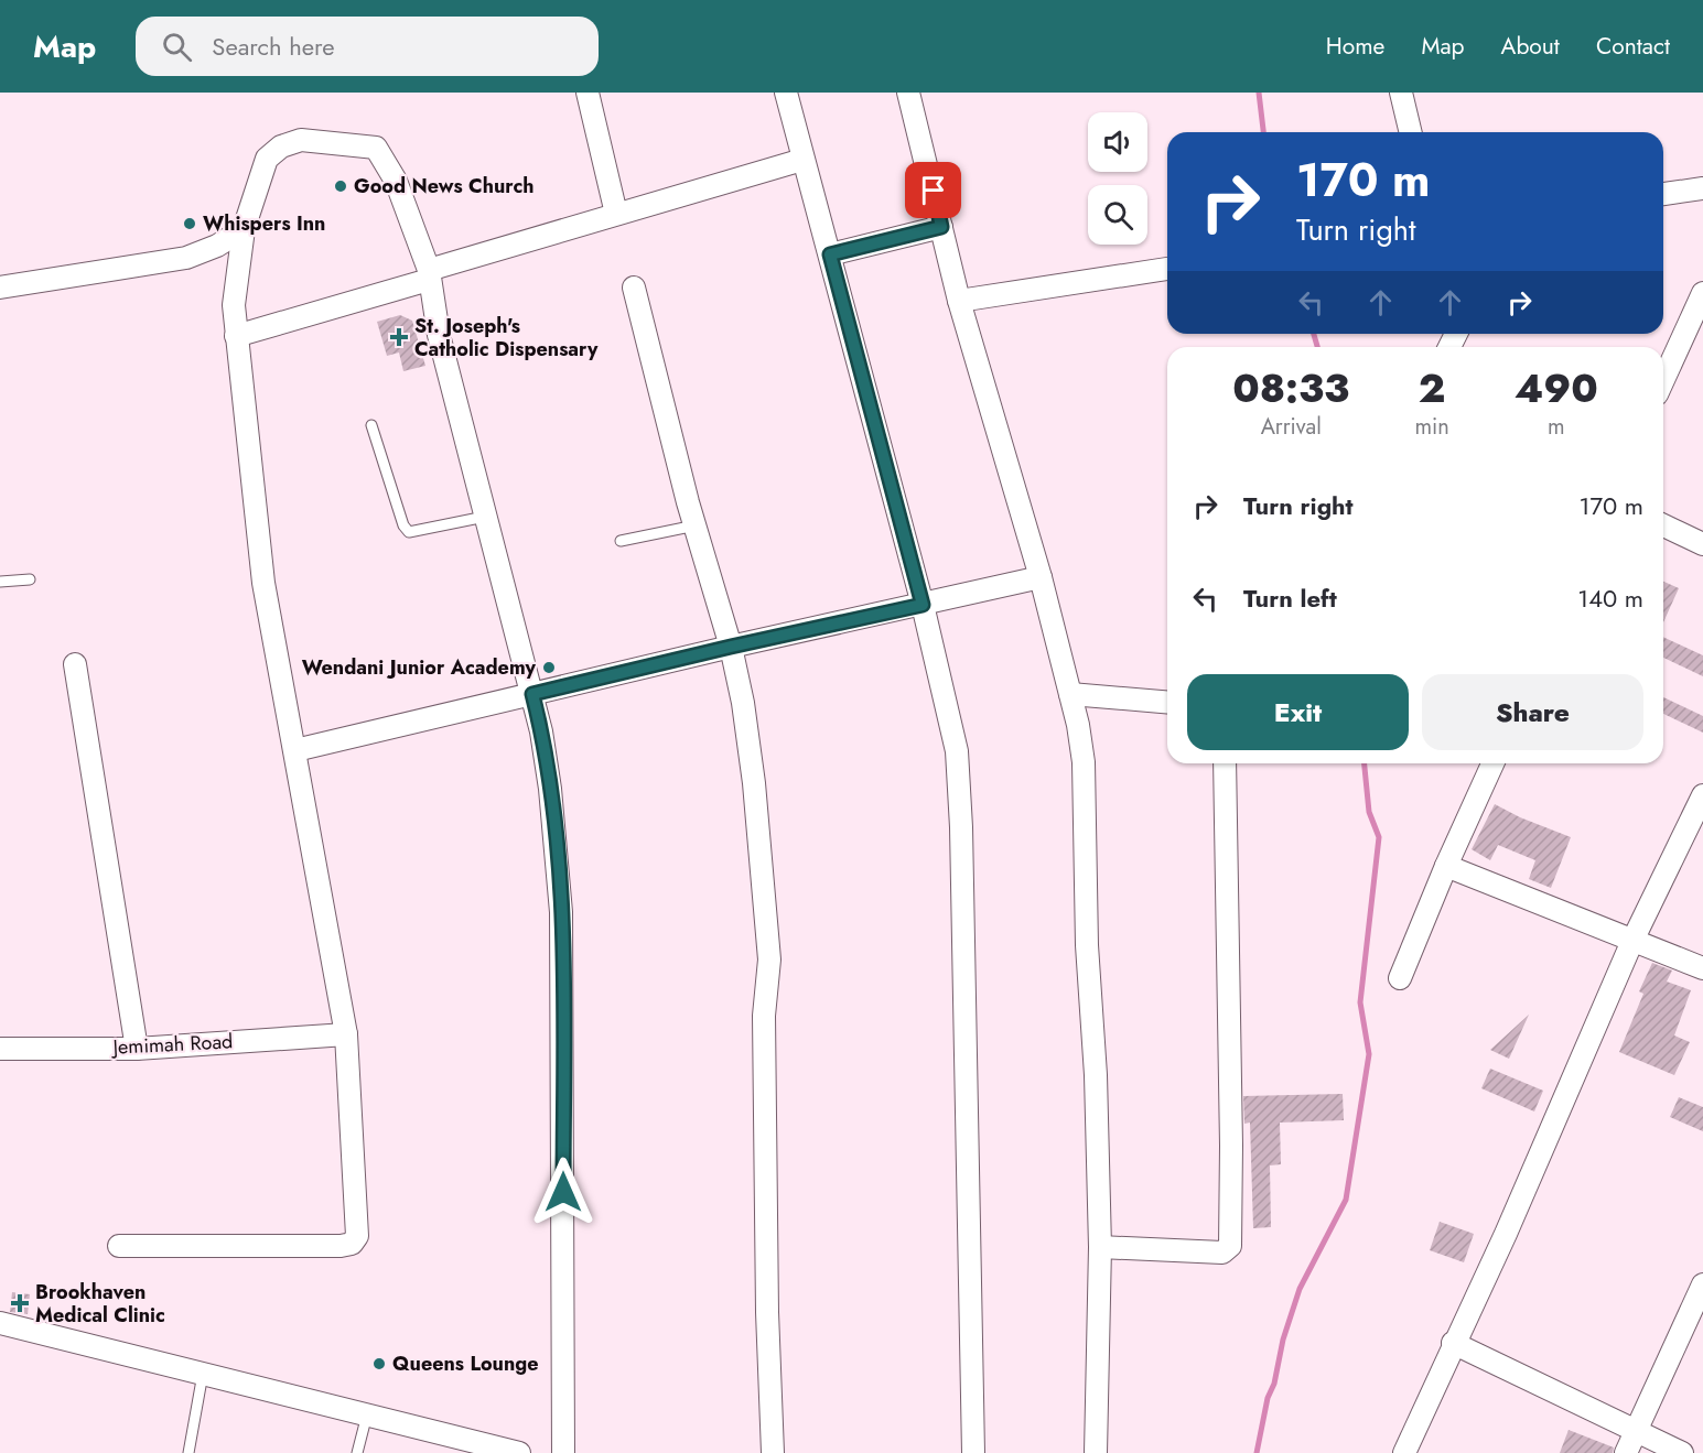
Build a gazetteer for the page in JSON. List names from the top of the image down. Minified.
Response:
{"streets":{"street":["Jemimah Road"]},"places":{"other":["Good News Church","Whispers Inn","Wendani Junior Academy","Queens Lounge"],"health":["St. Joseph's Catholic Dispensary","Brookhaven Medical Clinic"]},"page":{"header":"Map","search":"Search here","nav":["Home","Map","About","Contact"],"turn":["170 m","Turn right"],"eta":["08:33","Arrival","2","min","490","m"],"list":[{"name":"Turn right","value":"170 m"},{"name":"Turn left","value":"140 m"}],"buttons":["Exit","Share"]}}
